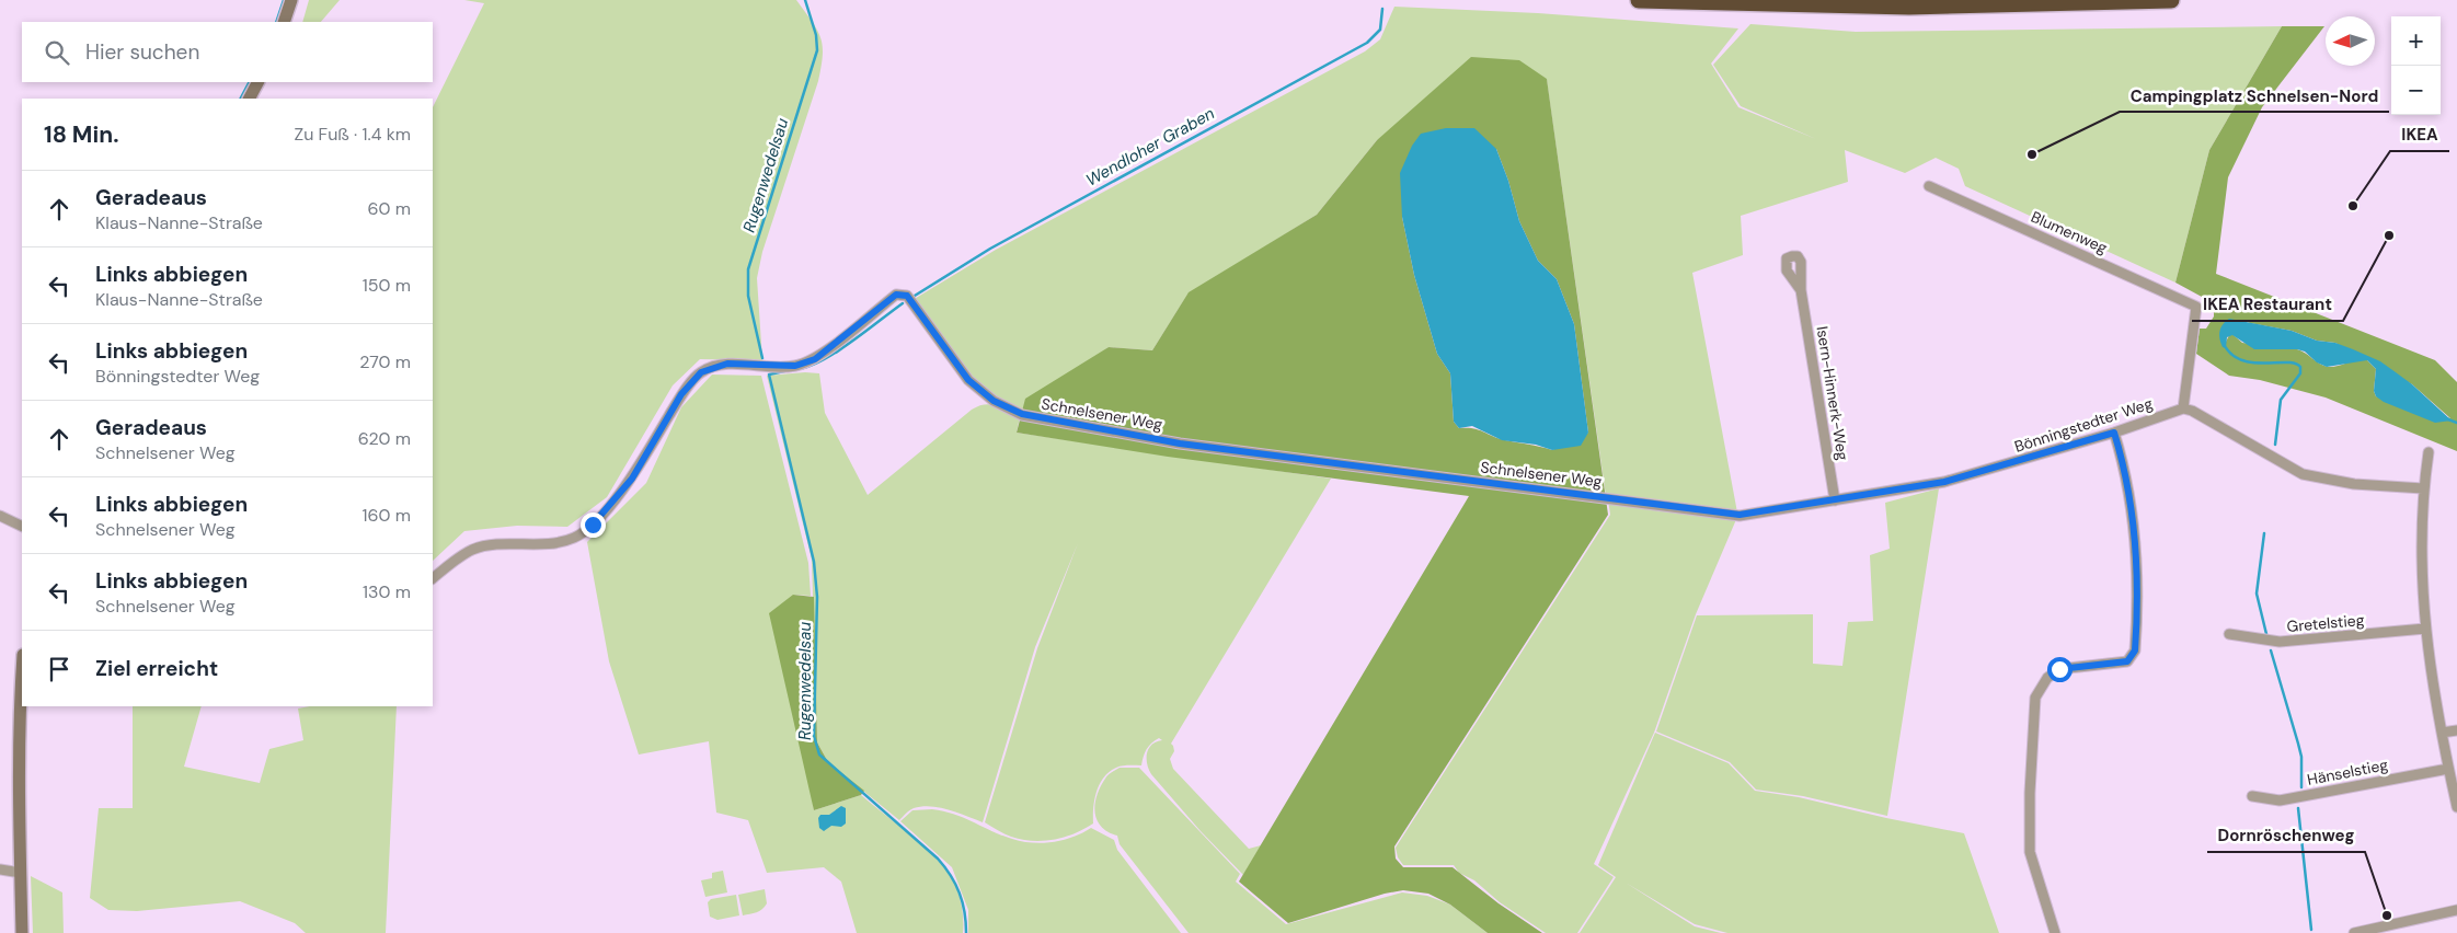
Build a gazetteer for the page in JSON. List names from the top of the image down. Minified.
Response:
{"streets":{"street":["Blumenweg","Isern-Hinnerk-Weg","Schnelsener Weg","Bönningstedter Weg","Gretelstieg","Hänselstieg"]},"crossings":[["Blumenweg","Bönningstedter Weg"],["Isern-Hinnerk-Weg","Bönningstedter Weg"],["Schnelsener Weg","Bönningstedter Weg"]],"water":["Wendloher Graben","Rugenwedelsau"],"places":["Campingplatz Schnelsen-Nord","IKEA","IKEA Restaurant","Dornröschenweg"],"north":"left","page":{"map_buttons":["+","−"],"search":"Hier suchen","heading":["18 Min.","Zu Fuß · 1.4 km"],"list":[["Geradeaus","Klaus-Nanne-Straße","60 m"],["Links abbiegen","Klaus-Nanne-Straße","150 m"],["Links abbiegen","Bönningstedter Weg","270 m"],["Geradeaus","Schnelsener Weg","620 m"],["Links abbiegen","Schnelsener Weg","160 m"],["Links abbiegen","Schnelsener Weg","130 m"],"Ziel erreicht"]}}
